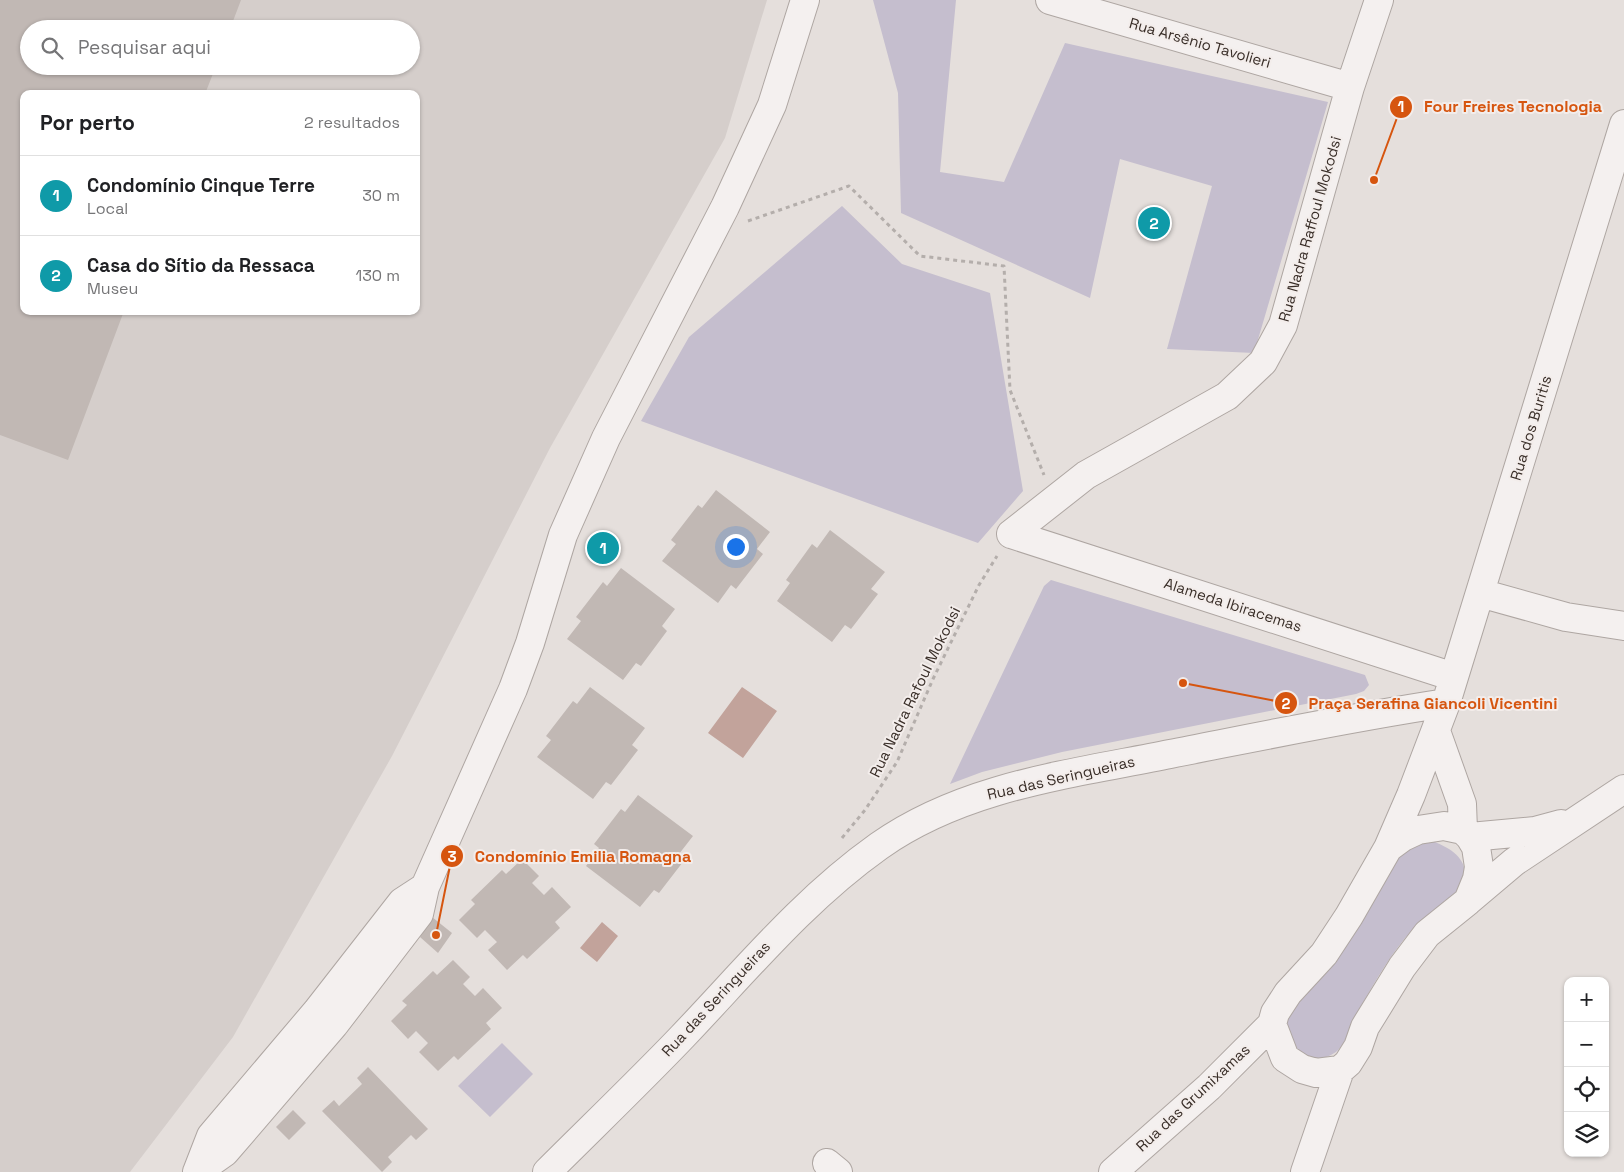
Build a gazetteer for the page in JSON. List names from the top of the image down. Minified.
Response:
{"streets":{"street":["Rua Arsênio Tavolieri","Rua Nadra Raffoul Mokodsi","Rua dos Buritis","Alameda Ibiracemas","Rua das Seringueiras","Rua das Grumixamas"],"path":["Rua Nadra Rafoul Mokodsi"]},"crossings":[["Rua Arsênio Tavolieri","Rua Nadra Raffoul Mokodsi"],["Rua Nadra Raffoul Mokodsi","Alameda Ibiracemas"],["Rua Nadra Raffoul Mokodsi","Rua Nadra Rafoul Mokodsi"],["Rua dos Buritis","Alameda Ibiracemas"],["Rua dos Buritis","Rua das Seringueiras"],["Rua dos Buritis","Rua das Grumixamas"],["Alameda Ibiracemas","Rua Nadra Rafoul Mokodsi"]],"places":["Four Freires Tecnologia","Praça Serafina Giancoli Vicentini","Condomínio Emilia Romagna"],"page":{"search":"Pesquisar aqui","heading":["Por perto","2 resultados"],"list":[{"mark":"1","name":"Condomínio Cinque Terre","note":"Local","value":"30 m"},{"mark":"2","name":"Casa do Sítio da Ressaca","note":"Museu","value":"130 m"}],"pins":["2","1"],"map_buttons":["+","−"]}}
